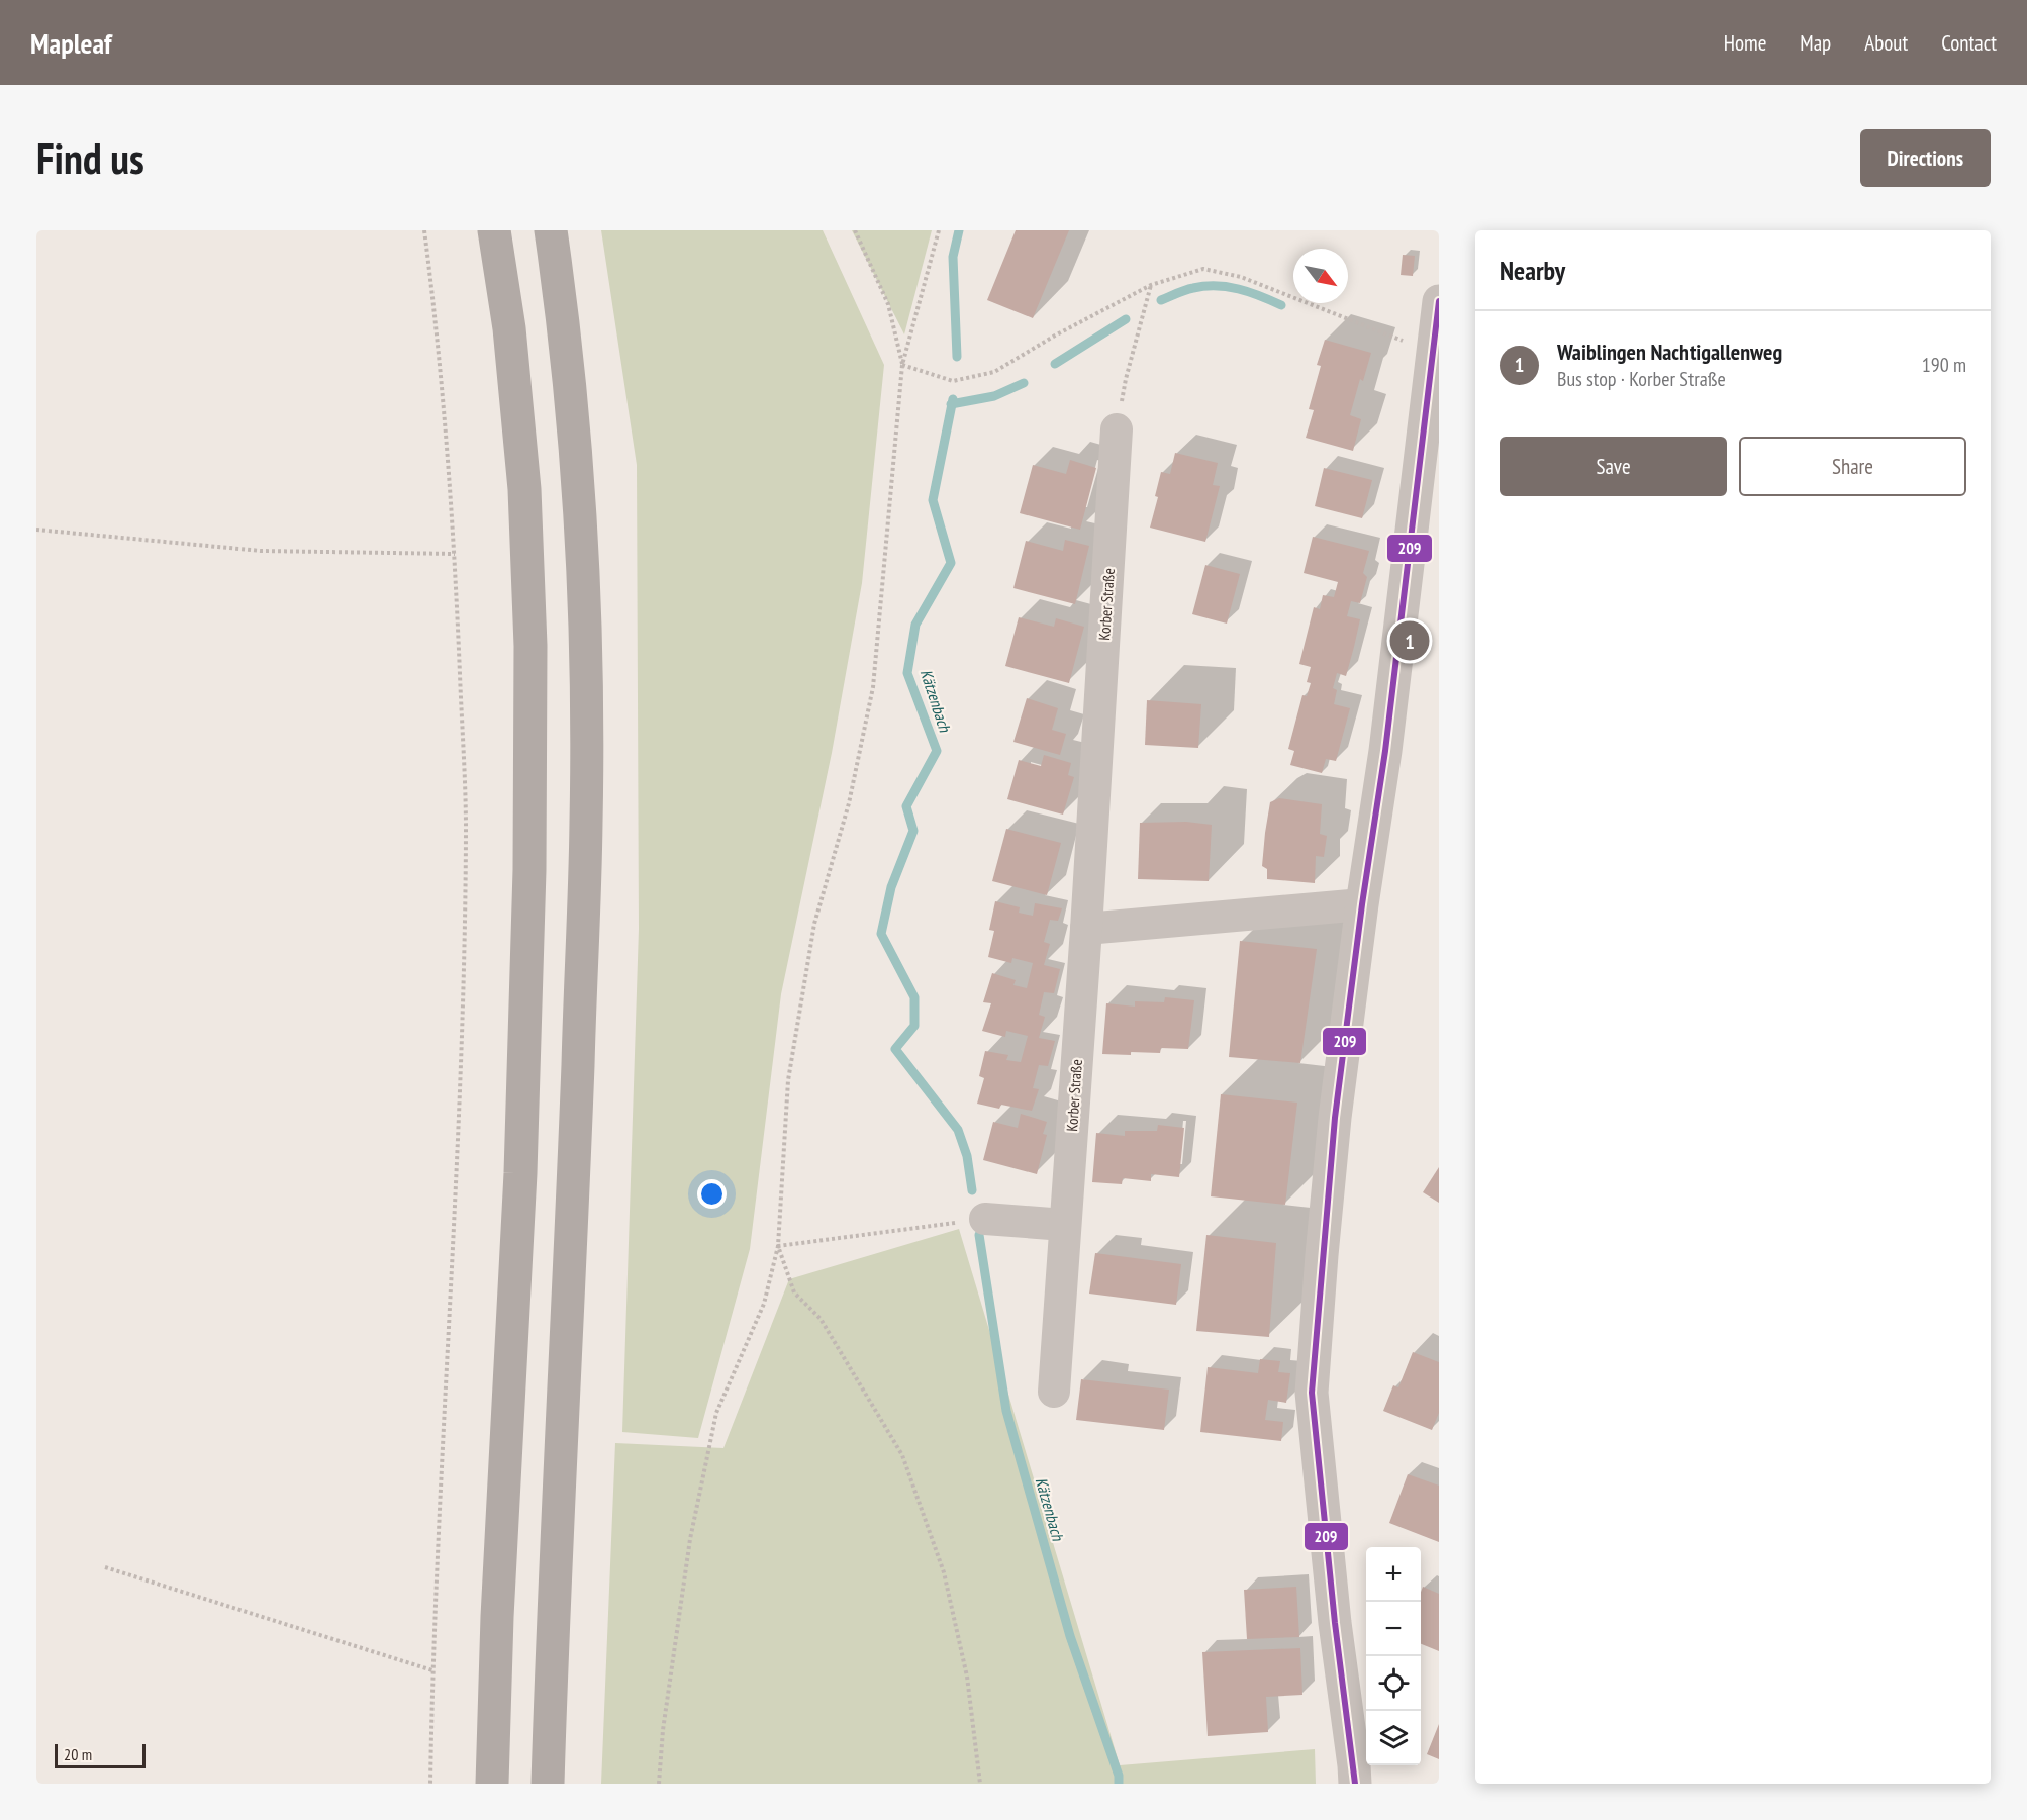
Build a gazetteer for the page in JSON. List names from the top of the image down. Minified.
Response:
{"streets":{"street":["Korber Straße"]},"water":["Kätzenbach"],"lines":["transit line 209"],"scale_bar":"20 m","north":"bottom right","page":{"header":"Mapleaf","nav":["Home","Map","About","Contact"],"buttons":["Directions",["Save","Share"]],"title":"Find us","heading":"Nearby","list":[{"mark":"1","name":"Waiblingen Nachtigallenweg","note":"Bus stop · Korber Straße","value":"190 m"}],"pins":"1","map_buttons":["+","−"],"scale":"20 m"}}
